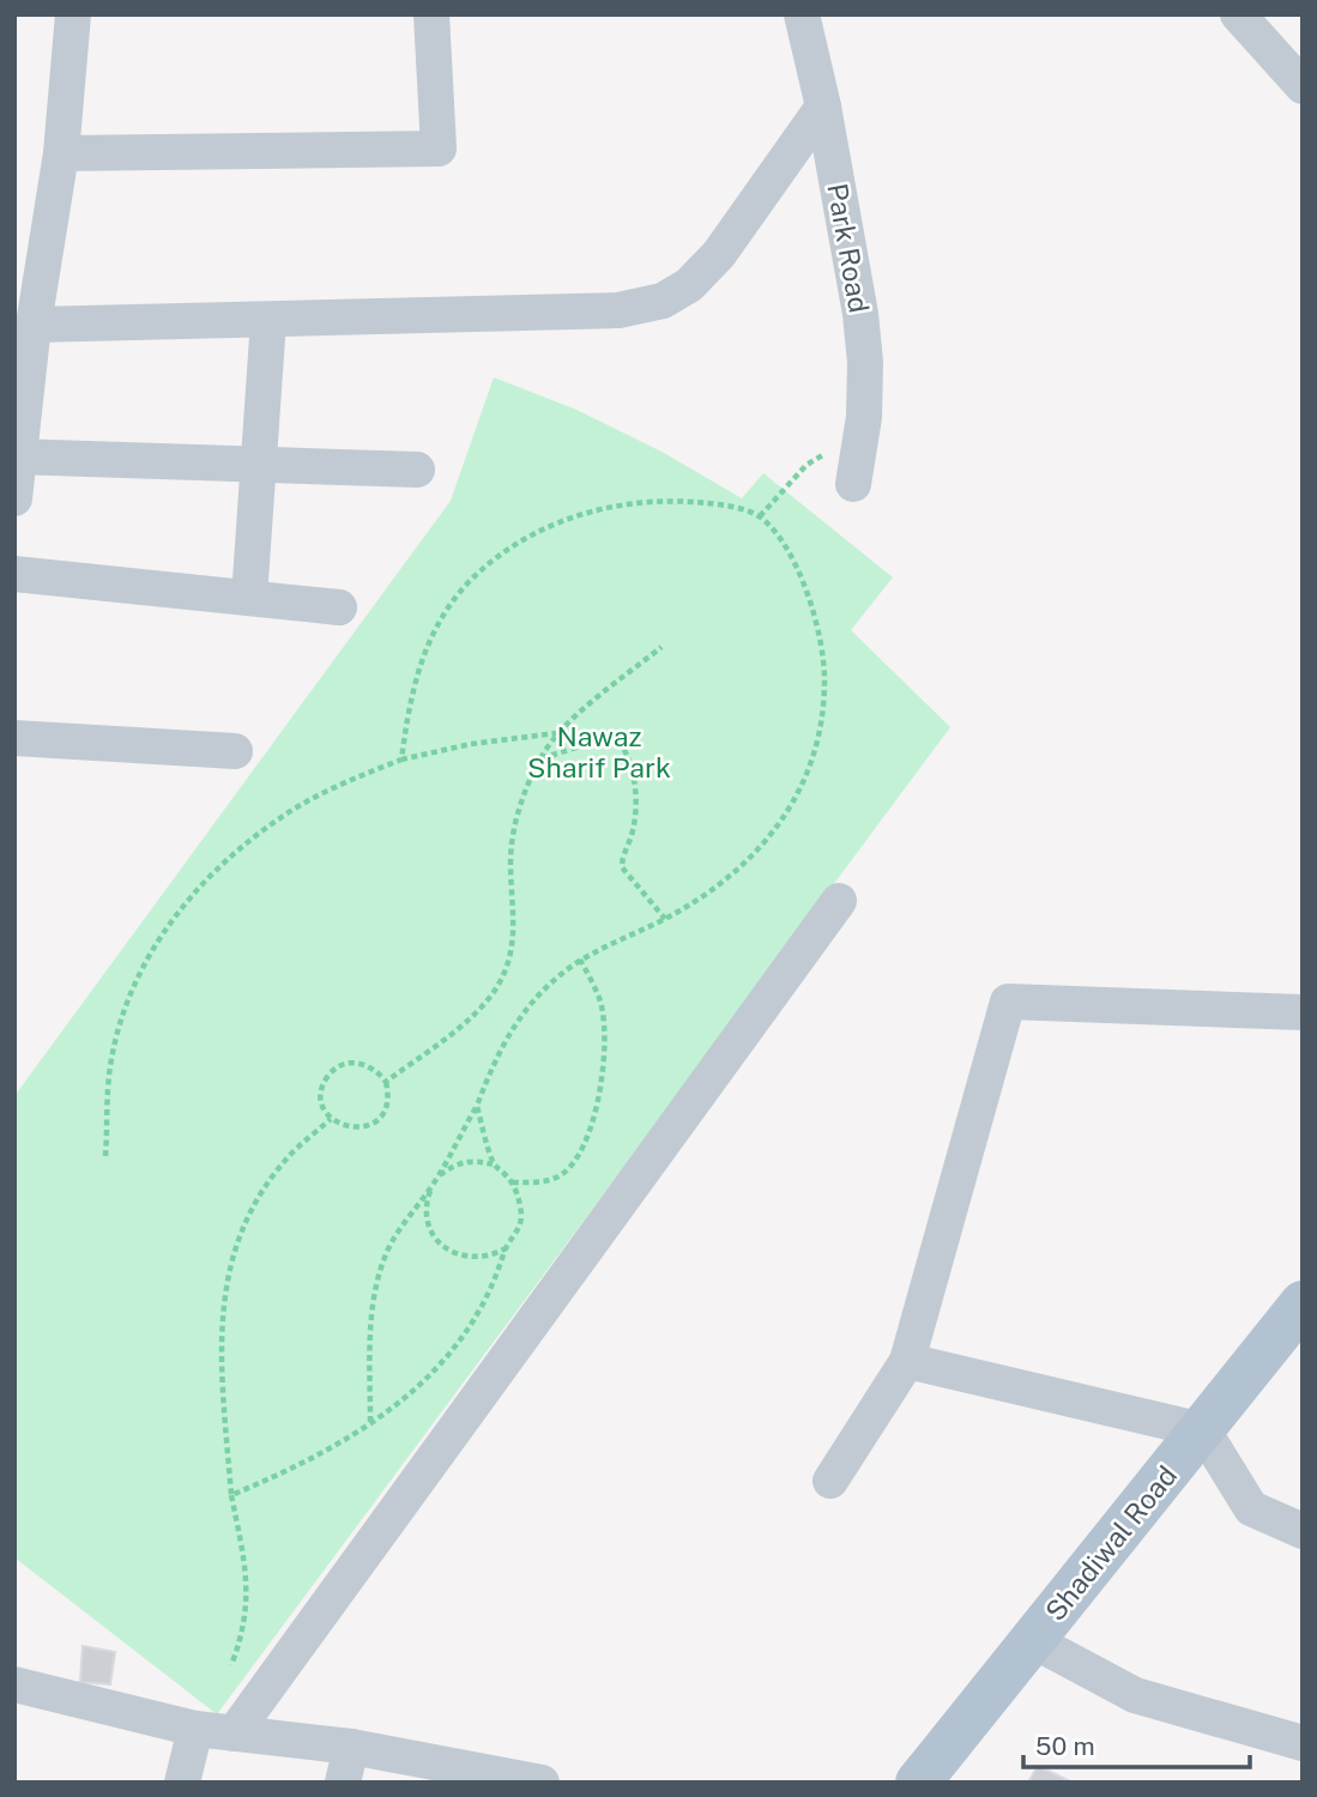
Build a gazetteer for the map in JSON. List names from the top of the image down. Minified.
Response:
{"streets":{"main road":["Shadiwal Road"],"street":["Park Road"]},"parks":["Nawaz Sharif Park"],"scale_bar":"50 m"}
